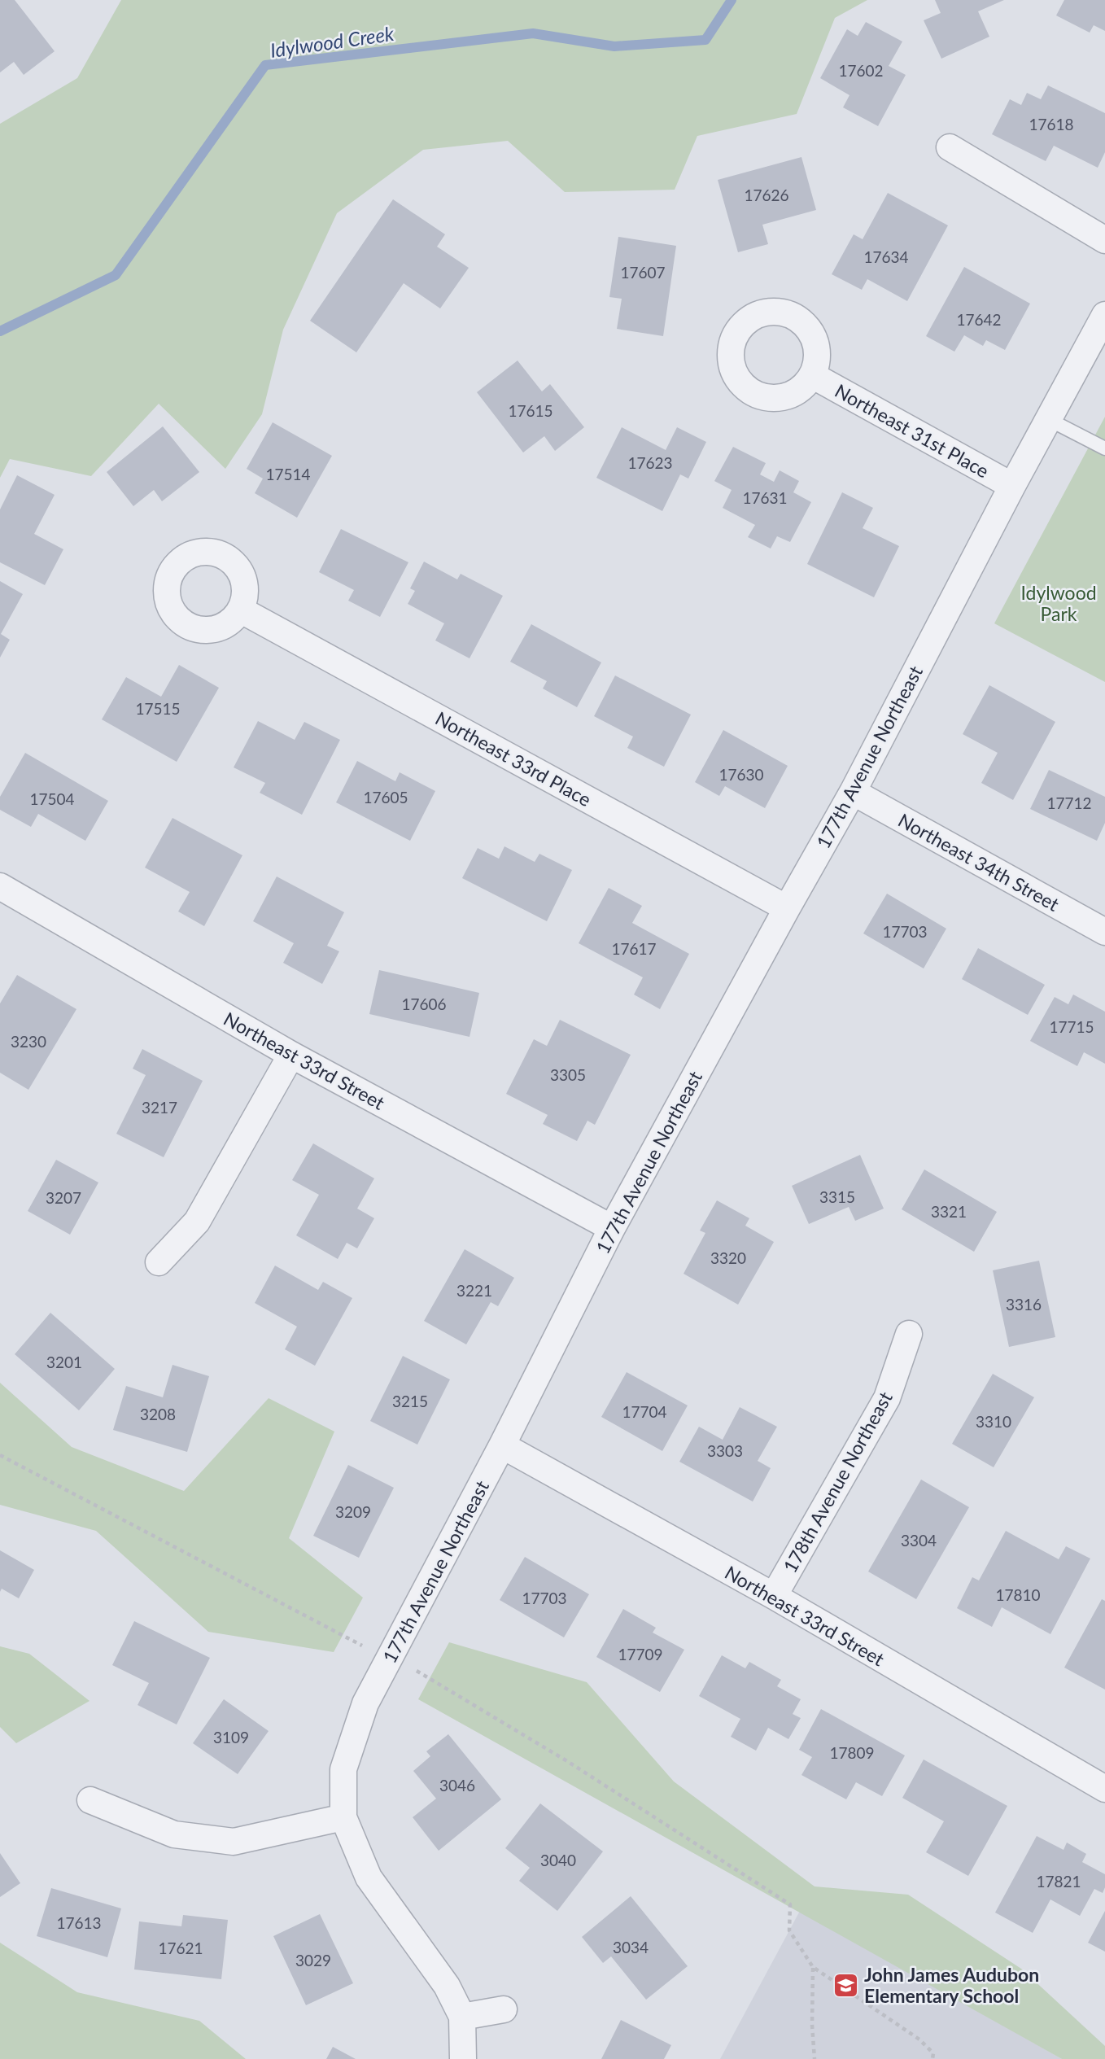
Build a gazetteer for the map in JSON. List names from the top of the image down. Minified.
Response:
{"streets":{"street":["Northeast 31st Place","177th Avenue Northeast","Northeast 33rd Place","Northeast 34th Street","Northeast 33rd Street","178th Avenue Northeast"]},"crossings":[["Northeast 31st Place","177th Avenue Northeast"],["177th Avenue Northeast","Northeast 33rd Place"],["177th Avenue Northeast","Northeast 34th Street"],["177th Avenue Northeast","Northeast 33rd Street"],["Northeast 33rd Street","178th Avenue Northeast"]],"water":["Idylwood Creek"],"parks":["Idylwood Park"],"places":{"school or university":["John James Audubon Elementary School"]},"house_numbers":["17602","17618","17626","17634","17607","17642","17615","17623","17514","17631","17515","17630","17605","17504","17712","17703","17617","17606","17715","3230","3305","3217","3315","3207","3321","3320","3221","3316","3201","3215","17704","3208","3310","3303","3209","3304","17810","17703","17709","3109","17809","3046","3040","17821","17613","3034","17621","3029"]}
